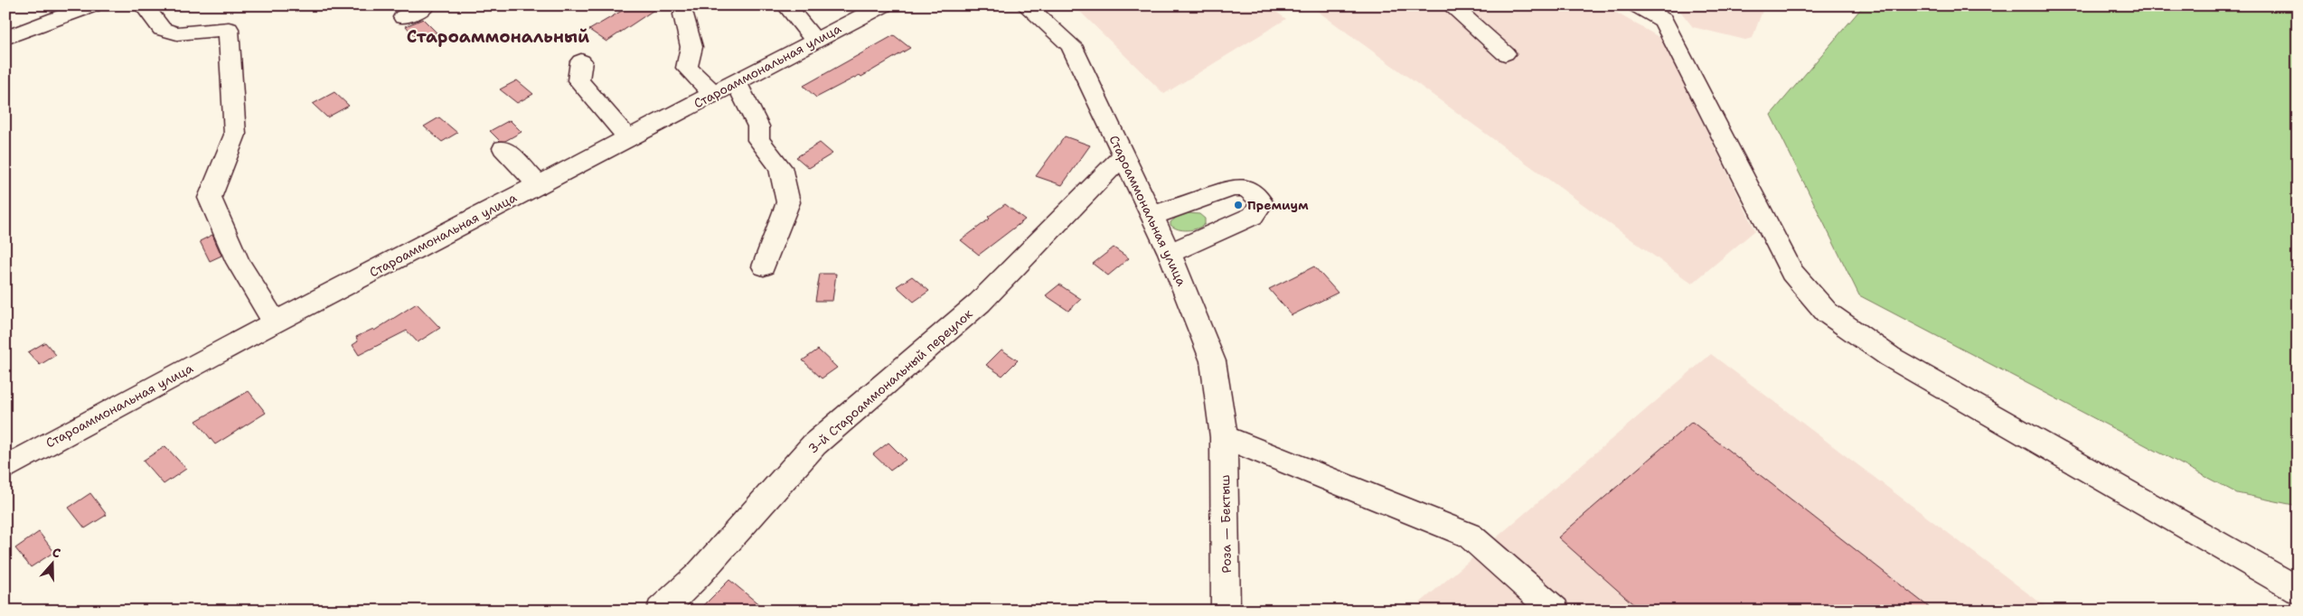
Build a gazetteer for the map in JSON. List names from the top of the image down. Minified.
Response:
{"streets":{"street":["Староаммональная улица","3-й Староаммональный переулок","Роза — Бектыш"]},"crossings":[["Староаммональная улица","3-й Староаммональный переулок"],["Староаммональная улица","Роза — Бектыш"]],"districts":["Староаммональный"],"places":["Премиум"],"north":"top"}
